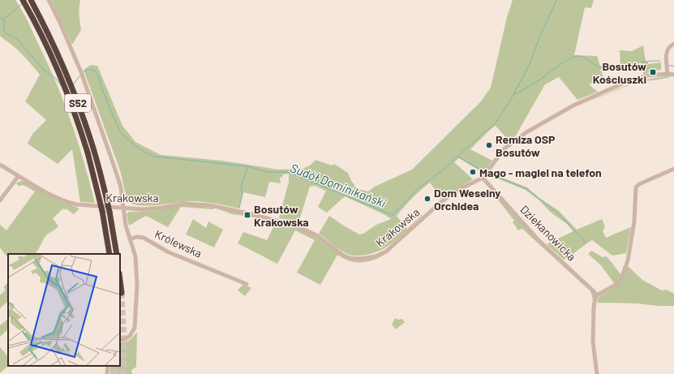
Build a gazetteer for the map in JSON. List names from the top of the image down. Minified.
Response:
{"streets":{"highway":["S52"],"street":["Krakowska","Dziekanowicka","Królewska"]},"crossings":[["Krakowska","Dziekanowicka"]],"water":["Sudół Dominikański"],"places":{"transit":["Bosutów Kościuszki","Bosutów Krakowska"],"other":["Remiza OSP Bosutów","Mago - magiel na telefon","Dom Weselny Orchidea"]}}
